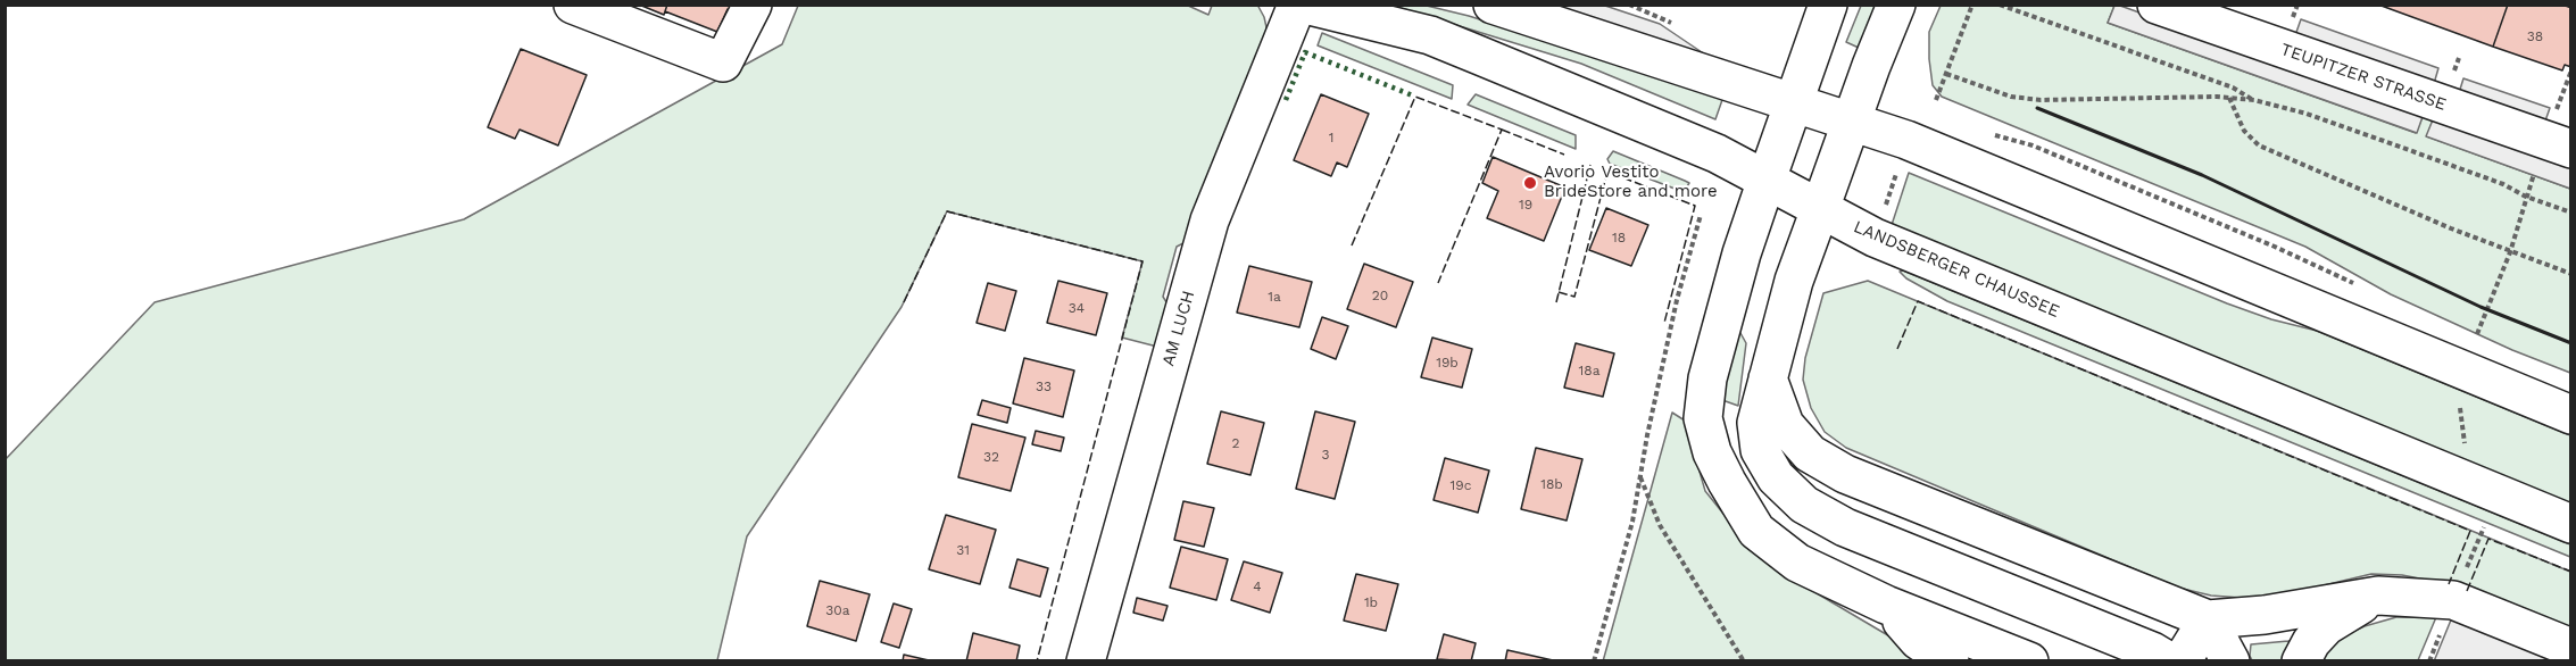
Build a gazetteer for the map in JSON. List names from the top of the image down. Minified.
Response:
{"streets":{"main road":["TEUPITZER STRASSE","LANDSBERGER CHAUSSEE","AM LUCH"]},"places":["Avorio Vestito BrideStore and more"],"house_numbers":["38","1","19","18","20","1a","34","19b","18a","33","2","3","32","18b","19c","31","4","1b","30a"]}
